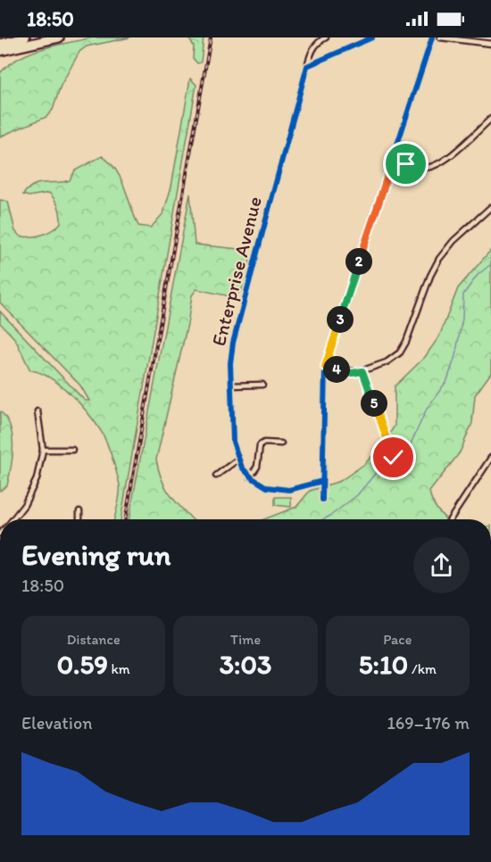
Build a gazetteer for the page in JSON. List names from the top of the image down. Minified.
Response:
{"streets":{"street":["Enterprise Avenue"]},"page":{"status":"18:50","pins":["2","3","4","5"],"heading":["Evening run","18:50"],"stats":[["Distance","0.59 km"],["Time","3:03"],["Pace","5:10 /km"]],"chart":["Elevation","169–176 m"]}}
